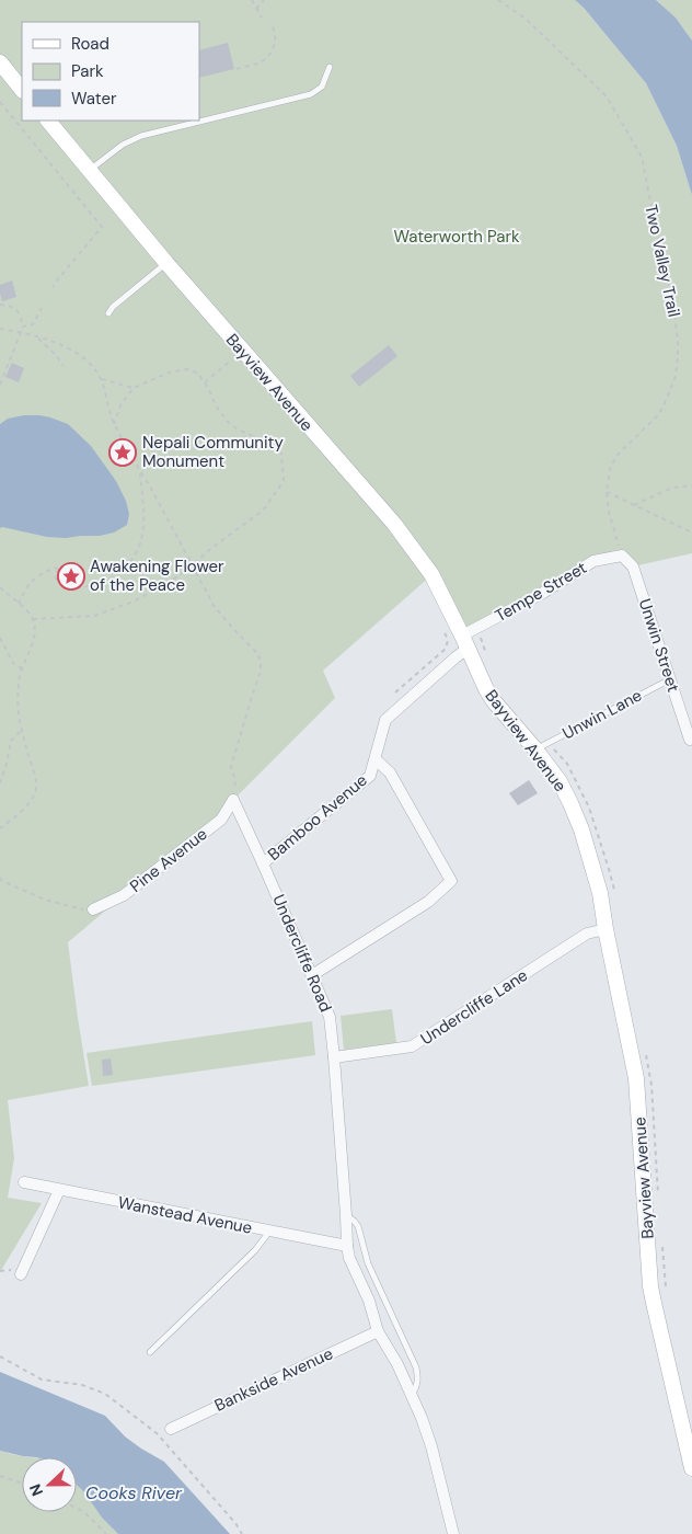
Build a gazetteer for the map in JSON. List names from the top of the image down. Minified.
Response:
{"streets":{"main road":["Bayview Avenue"],"street":["Tempe Street","Unwin Street","Bamboo Avenue","Pine Avenue","Undercliffe Road","Undercliffe Lane","Wanstead Avenue","Bankside Avenue"],"lane":["Unwin Lane"],"path":["Two Valley Trail"]},"crossings":[["Two Valley Trail","Tempe Street"],["Two Valley Trail","Unwin Street"],["Bayview Avenue","Tempe Street"],["Bayview Avenue","Unwin Lane"],["Bayview Avenue","Bamboo Avenue"],["Bayview Avenue","Undercliffe Lane"],["Tempe Street","Unwin Street"],["Tempe Street","Bamboo Avenue"],["Unwin Street","Unwin Lane"],["Bamboo Avenue","Undercliffe Road"],["Pine Avenue","Undercliffe Road"],["Undercliffe Road","Undercliffe Lane"],["Undercliffe Road","Wanstead Avenue"],["Undercliffe Road","Bankside Avenue"]],"water":["Cooks River"],"parks":["Waterworth Park"],"places":{"place":["Nepali Community Monument","Awakening Flower of the Peace"]},"legend":["Road","Park","Water"],"north":"left"}
